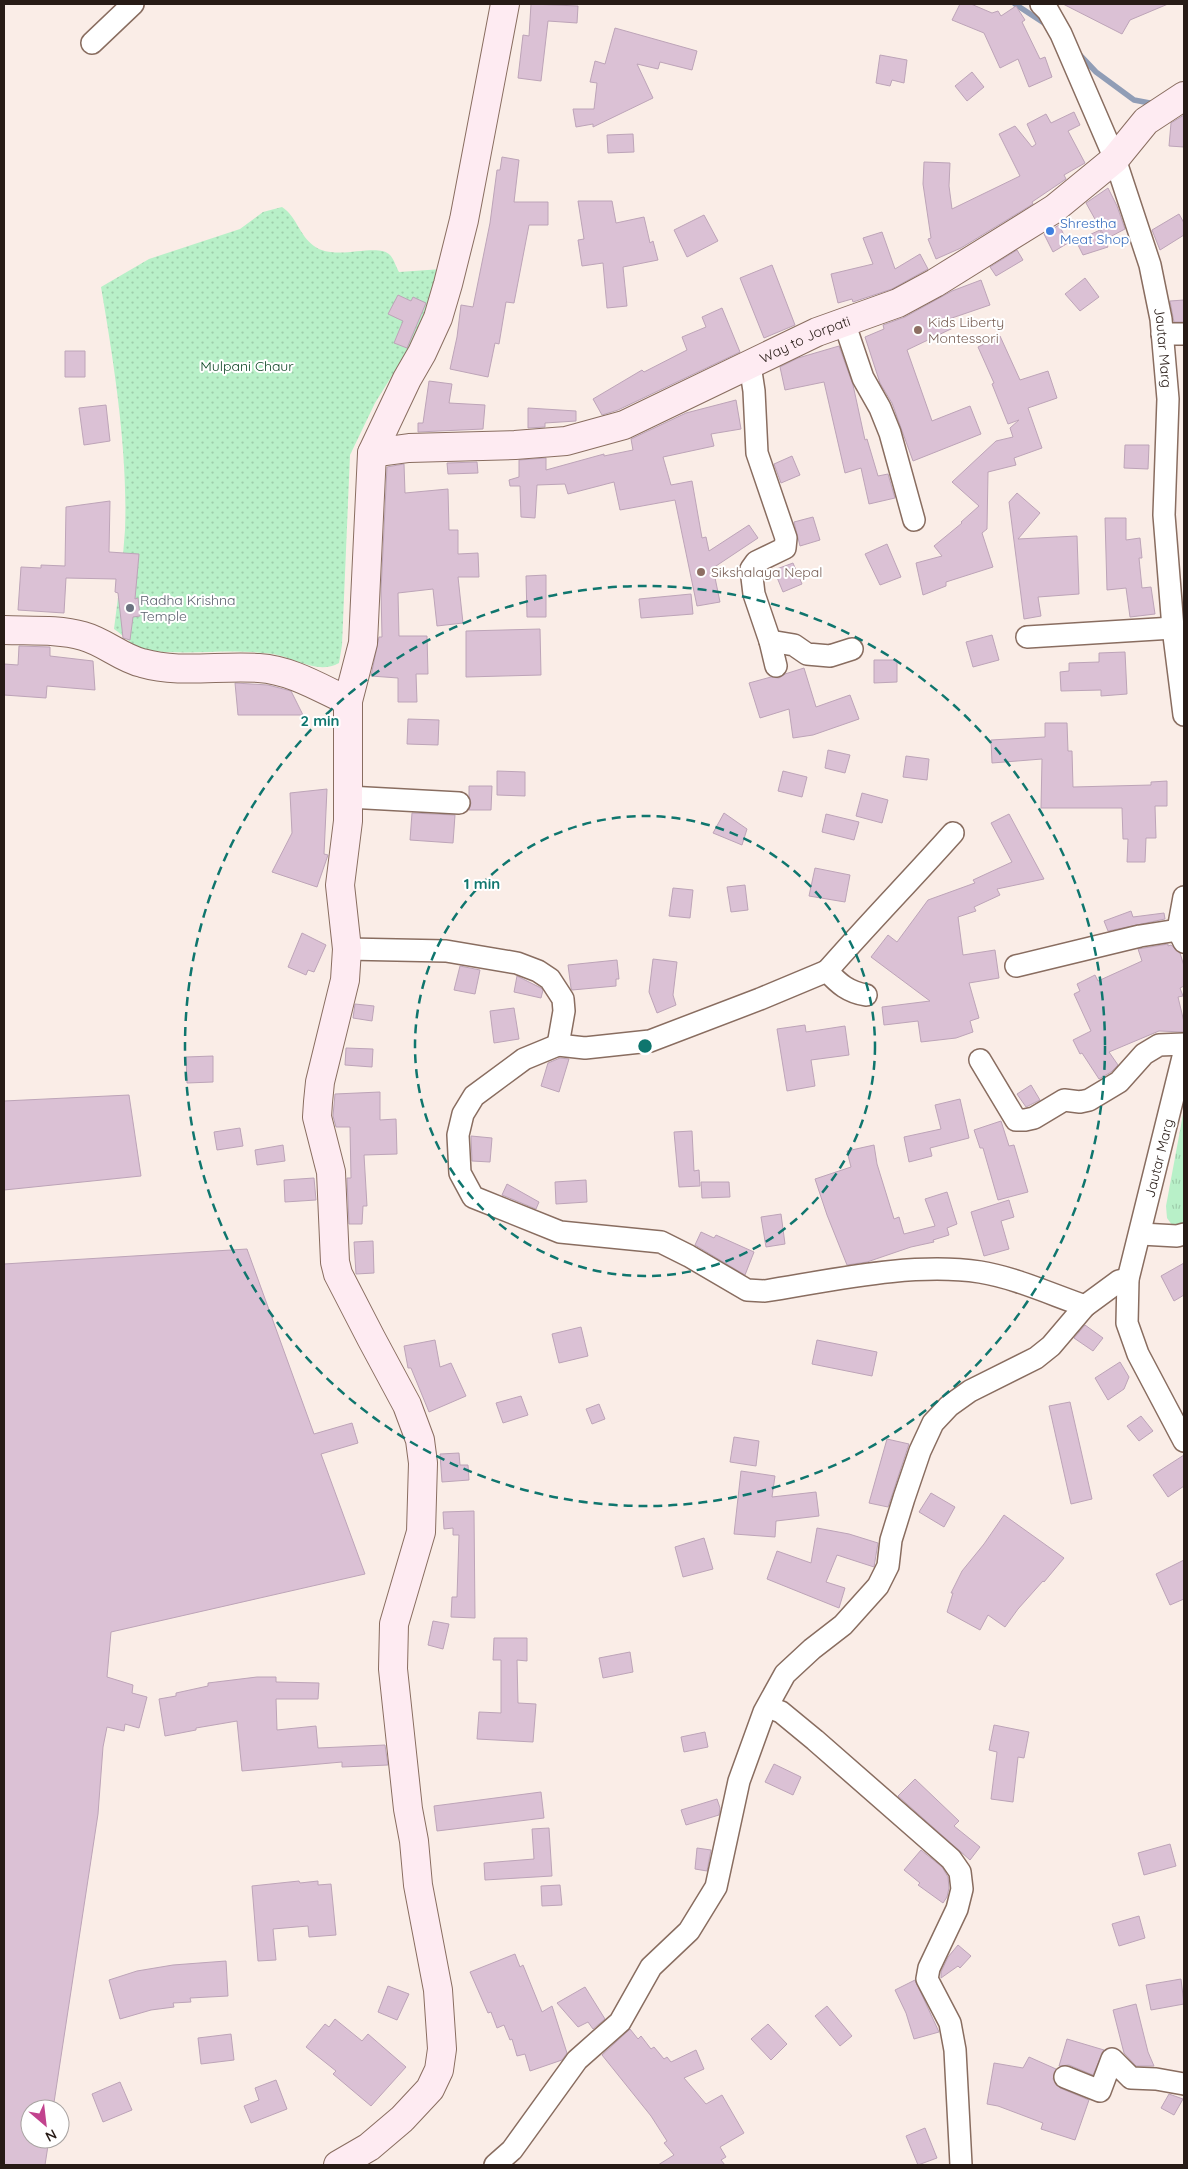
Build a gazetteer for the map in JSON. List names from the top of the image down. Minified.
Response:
{"streets":{"street":["Way to Jorpati","Jautar Marg"]},"crossings":[["Way to Jorpati","Jautar Marg"]],"parks":["Mulpani Chaur"],"places":["Shrestha Meat Shop","Kids Liberty Montessori","Sikshalaya Nepal","Radha Krishna Temple"],"north":"bottom right","rings":["2 min","1 min"]}
